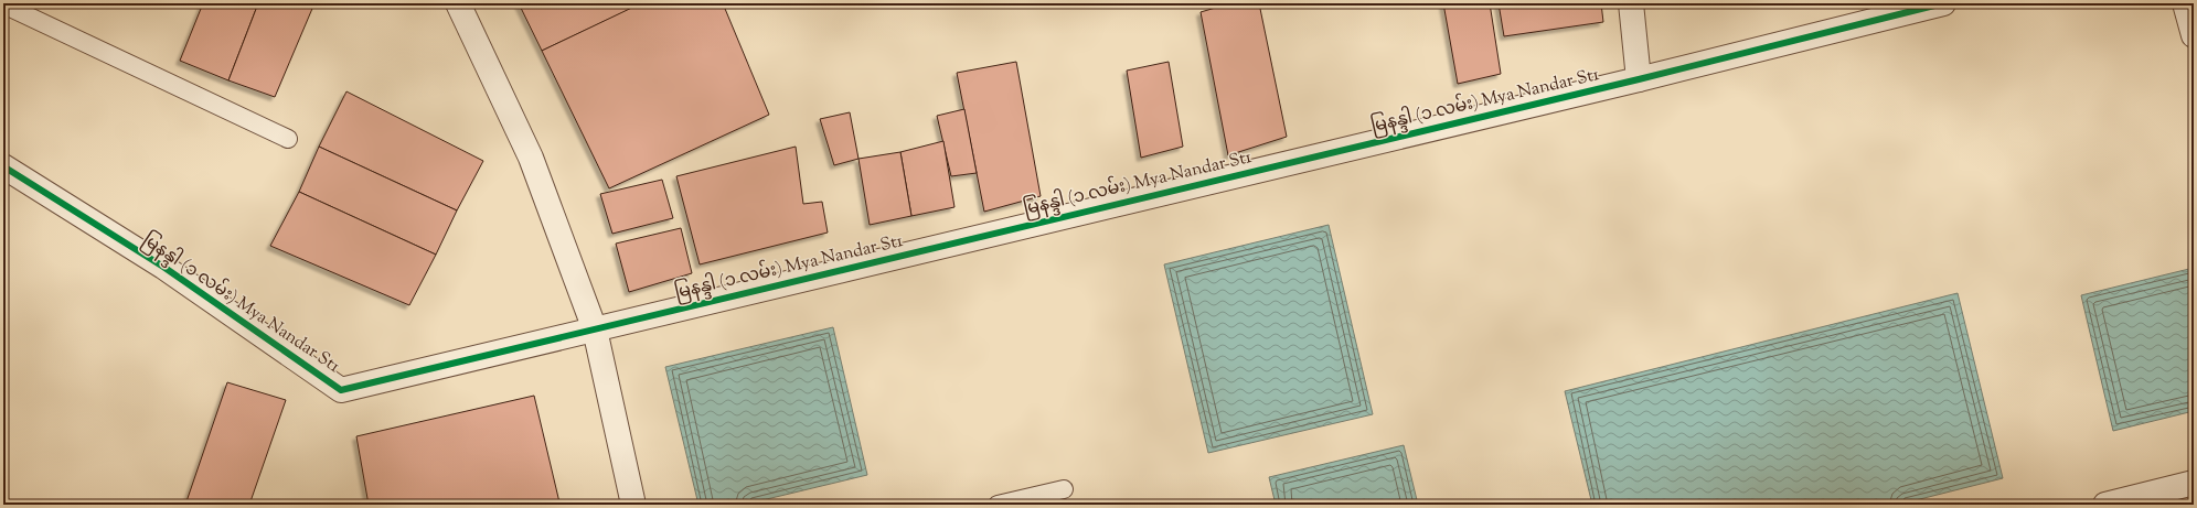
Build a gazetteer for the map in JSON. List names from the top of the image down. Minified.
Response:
{"streets":{"street":["မြနန္ဒါ (၁ လမ်း) Mya Nandar St1"]}}
